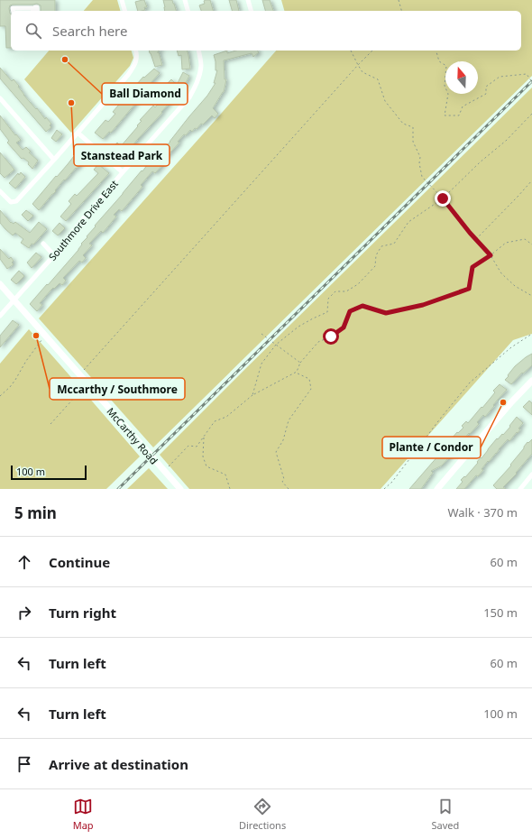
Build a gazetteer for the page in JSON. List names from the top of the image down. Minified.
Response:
{"streets":{"street":["Southmore Drive East","McCarthy Road"]},"crossings":[["Southmore Drive East","McCarthy Road"]],"places":["Ball Diamond","Stanstead Park","Mccarthy / Southmore","Plante / Condor"],"scale_bar":"100 m","north":"top","page":{"search":"Search here","scale":"100 m","heading":["5 min","Walk · 370 m"],"list":[["Continue","60 m"],["Turn right","150 m"],["Turn left","60 m"],["Turn left","100 m"],"Arrive at destination"],"nav":["Map","Directions","Saved"]}}
